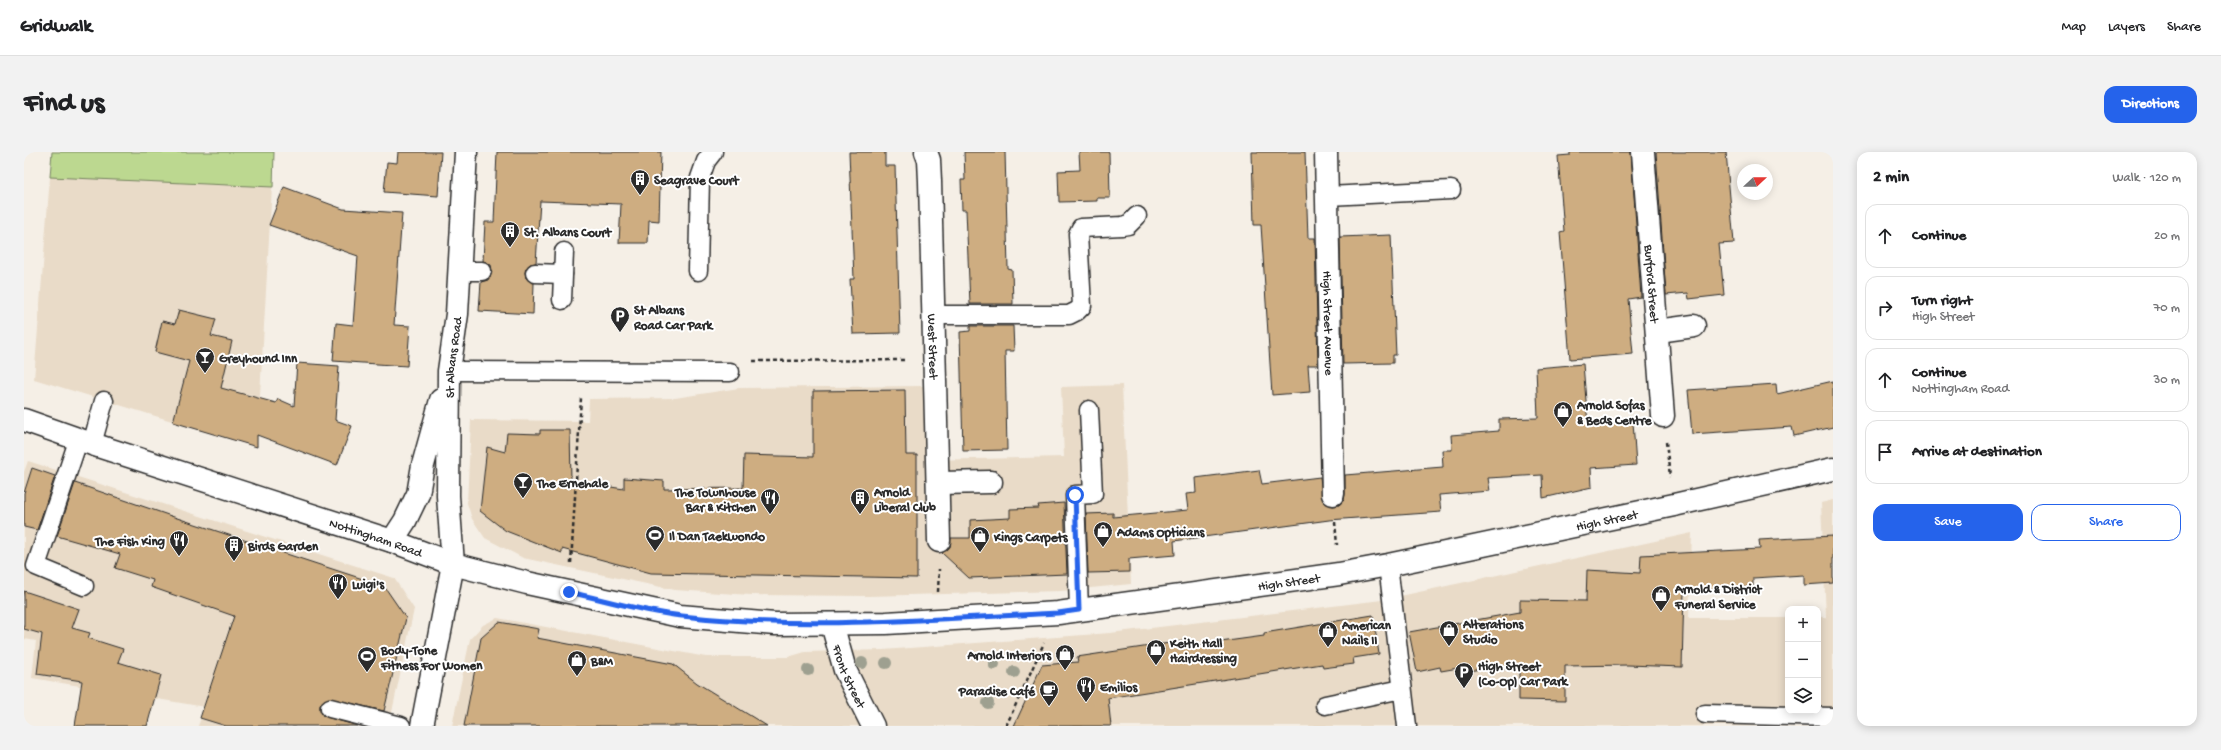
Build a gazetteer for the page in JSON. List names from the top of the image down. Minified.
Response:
{"streets":{"street":["Burford Street","High Street Avenue","West Street","St Albans Road","High Street","Nottingham Road","Front Street"]},"crossings":[["St Albans Road","Nottingham Road"],["High Street","Nottingham Road"],["High Street","Front Street"]],"places":{"building":["Seagrave Court","St. Albans Court","Arnold Liberal Club","Birds Garden"],"parking":["St Albans Road Car Park","High Street (Co-Op) Car Park"],"bar":["Greyhound Inn","The Ernehale"],"shop":["Arnold Sofas & Beds Centre","Adams Opticians","Kings Carpets","Arnold & District Funeral Service","Alterations Studio","American Nails II","Keith Hall Hairdressing","Arnold Interiors","B&M"],"restaurant":["The Townhouse Bar & Kitchen","The Fish King","Luigi's","Emilios"],"sports":["Il Dan Taekwondo","Body-Tone Fitness For Women"],"cafe":["Paradise Café"]},"north":"right","page":{"header":"Gridwalk","nav":["Map","Layers","Share"],"buttons":["Directions",["Save","Share"]],"title":"Find us","heading":["2 min","Walk · 120 m"],"list":[["Continue","20 m"],["Turn right","High Street","70 m"],["Continue","Nottingham Road","30 m"],"Arrive at destination"],"map_buttons":["+","−"]}}
